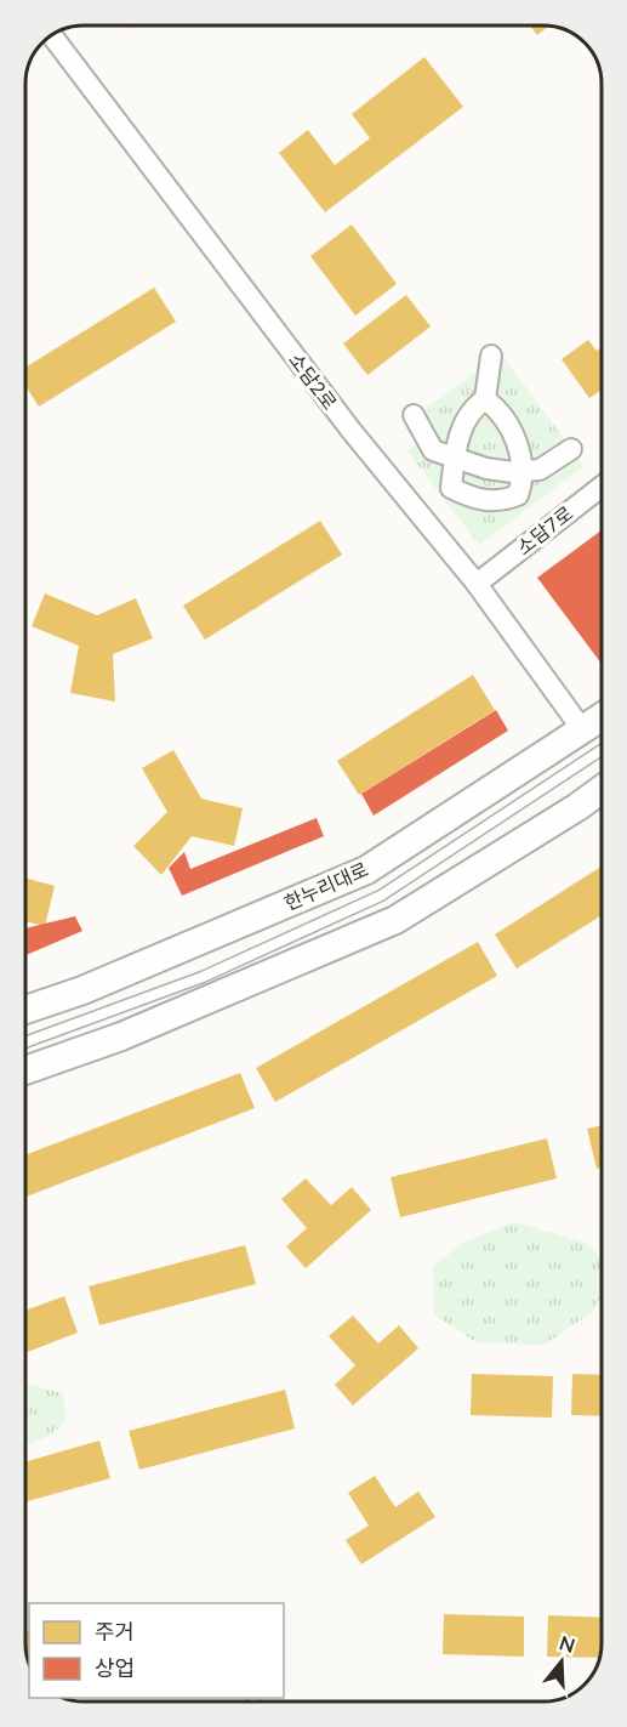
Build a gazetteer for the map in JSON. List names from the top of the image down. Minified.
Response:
{"streets":{"street":["소담2로","소담7로","한누리대로"]},"crossings":[["소담2로","소담7로"],["소담2로","한누리대로"]],"legend":["주거","상업"],"north":"top"}
